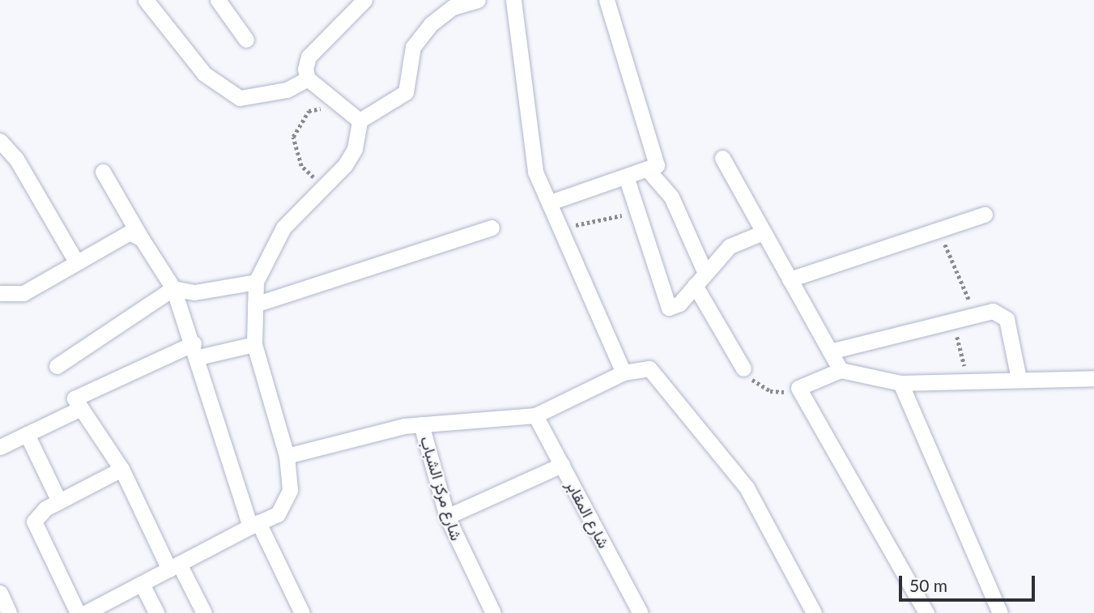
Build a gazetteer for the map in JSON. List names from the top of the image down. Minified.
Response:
{"streets":{"street":["شارع مركز الشباب","شارع المقابر"]},"scale_bar":"50 m"}
